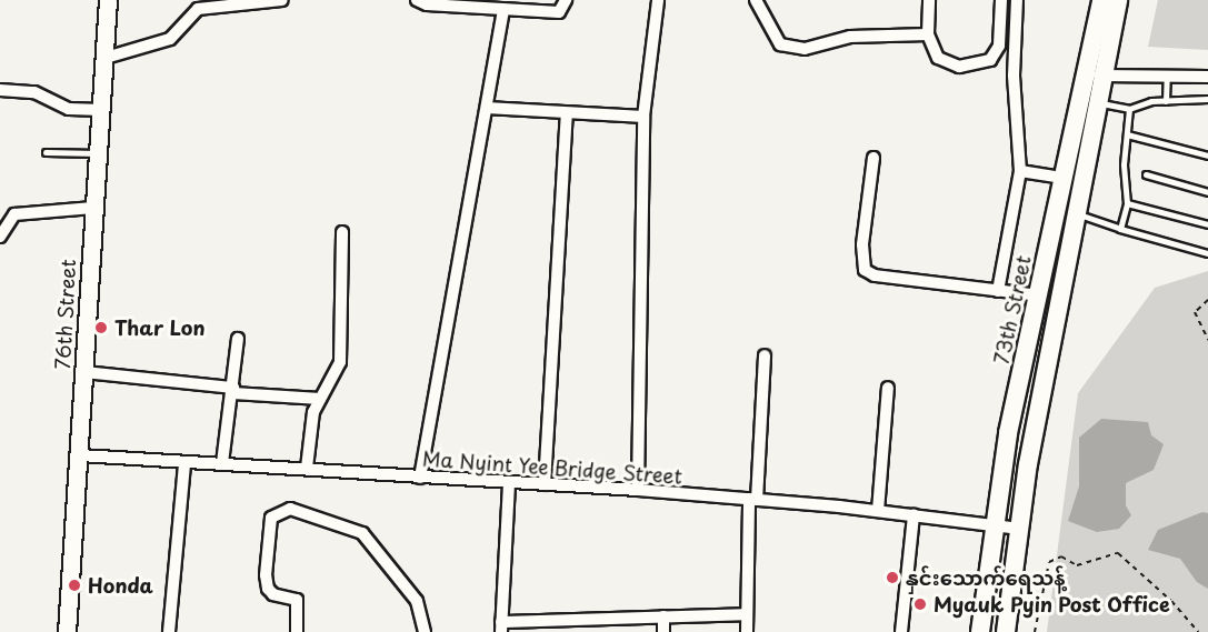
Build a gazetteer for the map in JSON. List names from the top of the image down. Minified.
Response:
{"streets":{"main road":["73th Street"],"street":["76th Street","Ma Nyint Yee Bridge Street"]},"crossings":[["73th Street","Ma Nyint Yee Bridge Street"],["76th Street","Ma Nyint Yee Bridge Street"]],"places":["Thar Lon","နှင်းသောက်ရေသန့်","Honda","Myauk Pyin Post Office"]}
